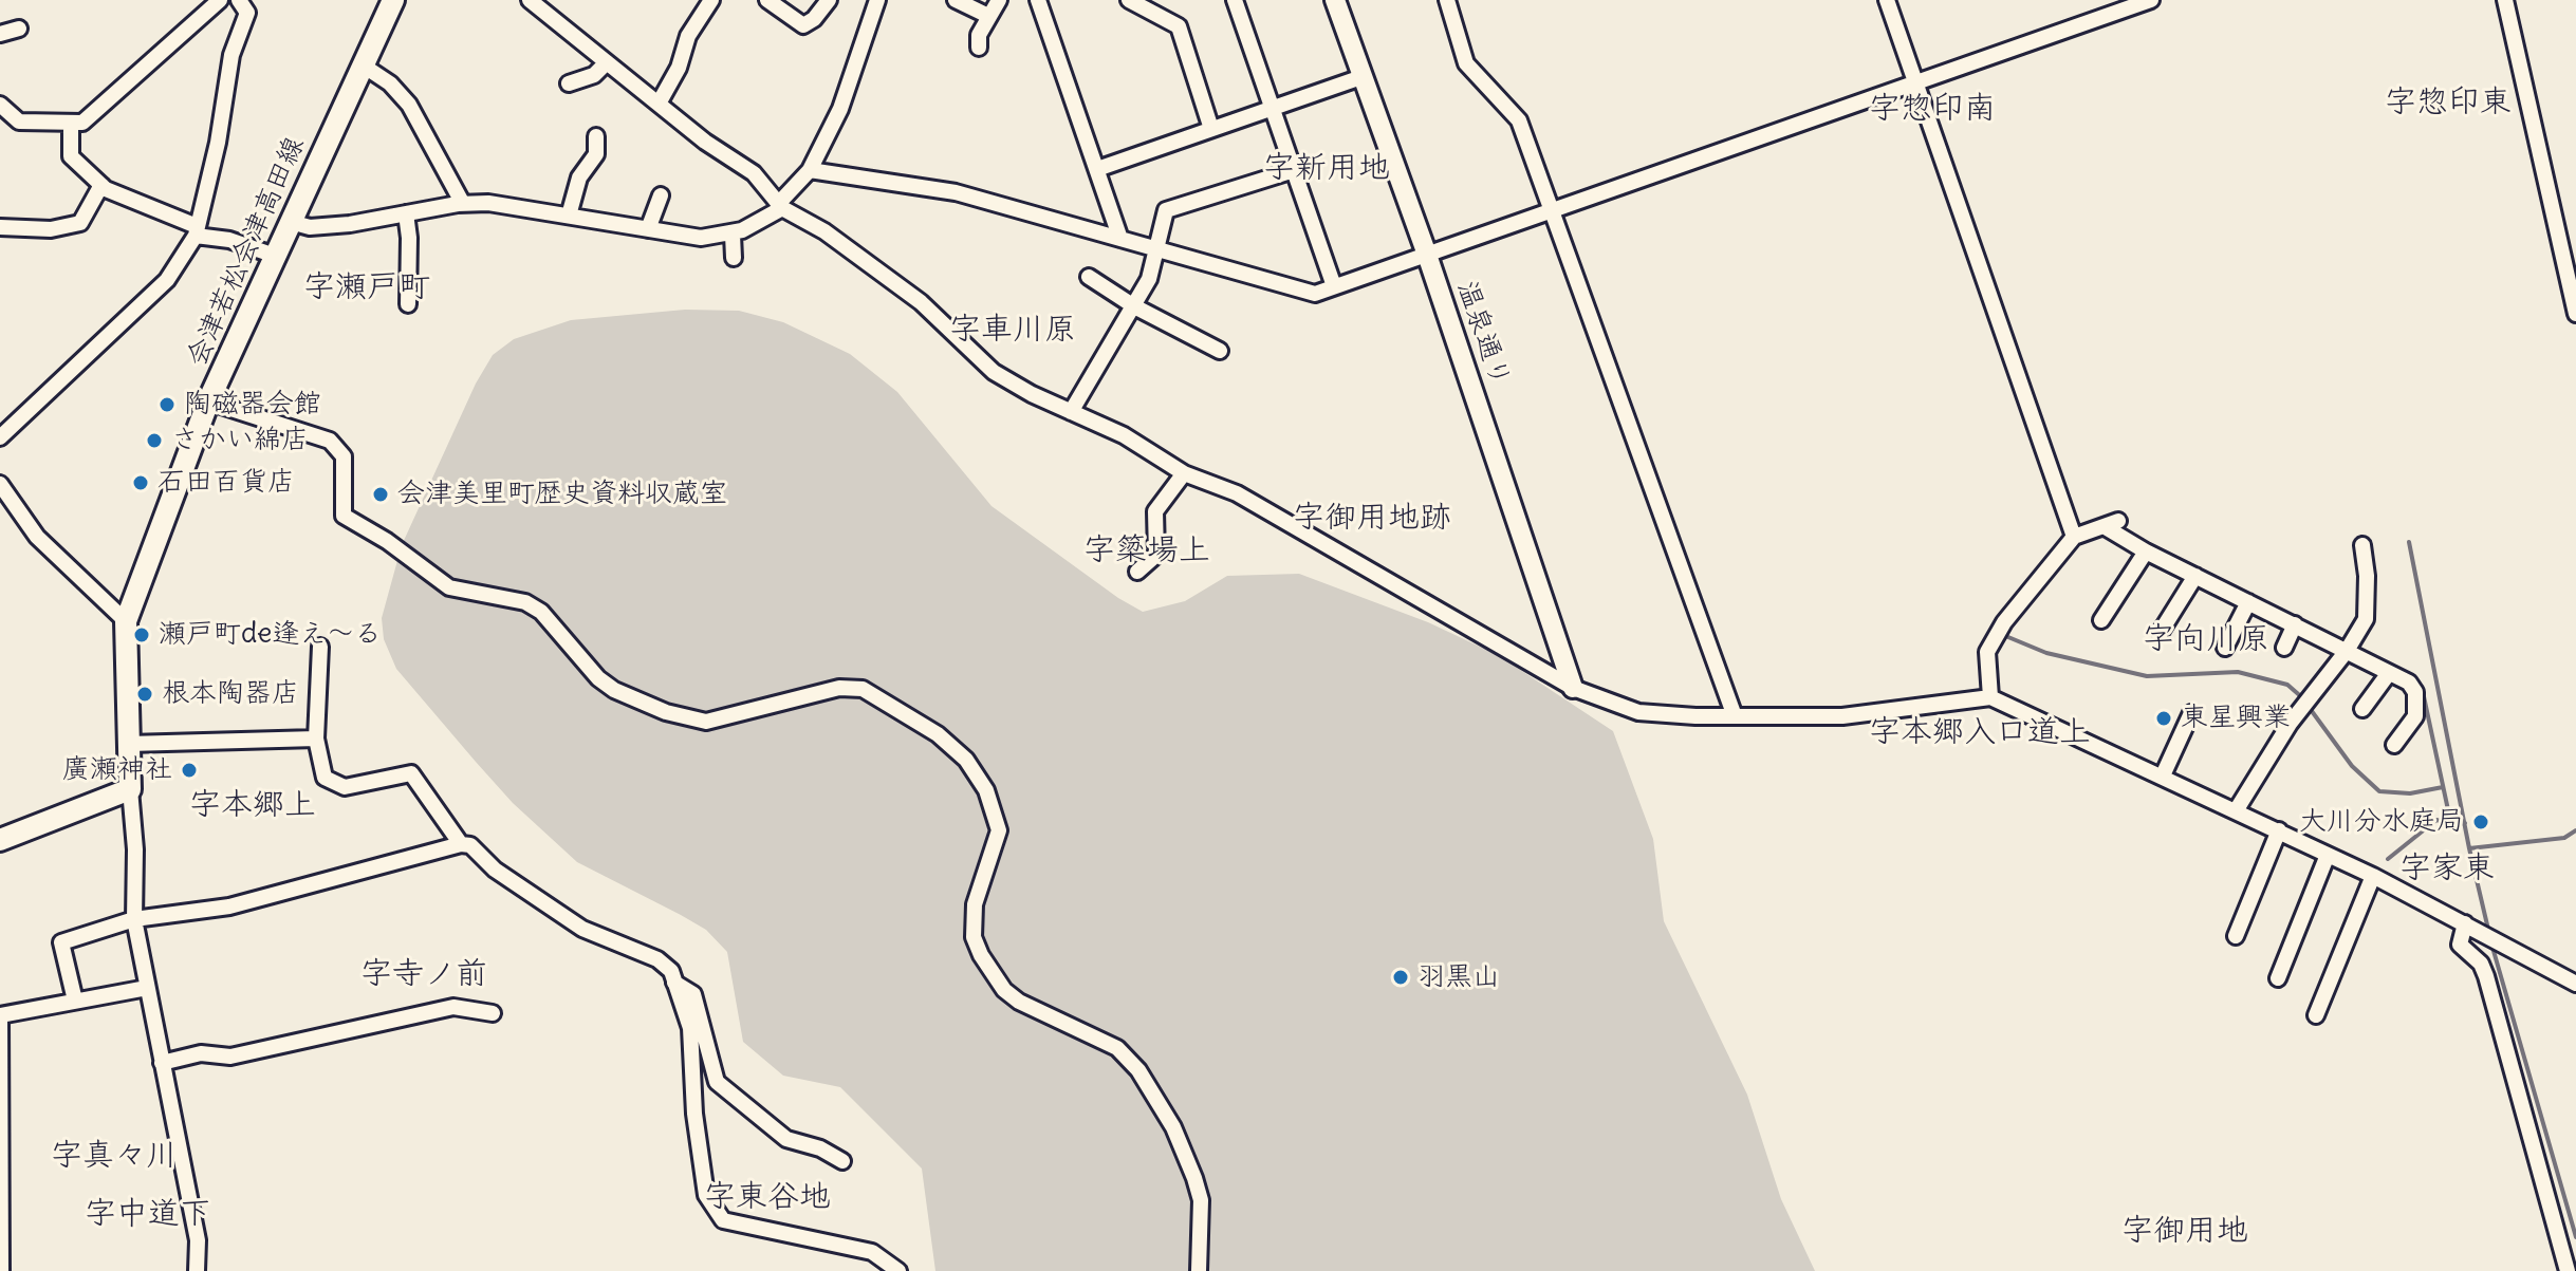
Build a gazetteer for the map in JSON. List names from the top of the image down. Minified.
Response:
{"streets":{"main road":["会津若松会津高田線"],"street":["温泉通り"]},"districts":["字惣印東","字惣印南","字新用地","字瀬戸町","字車川原","字御用地跡","字簗場上","字向川原","字本郷入口道上","字本郷上","字家東","字寺ノ前","字真々川","字東谷地","字中道下","字御用地"],"places":["陶磁器会館","さかい綿店","石田百貨店","会津美里町歴史資料収蔵室","瀬戸町de逢え〜る","根本陶器店","東星興業","廣瀬神社","大川分水庭局","羽黒山"]}
